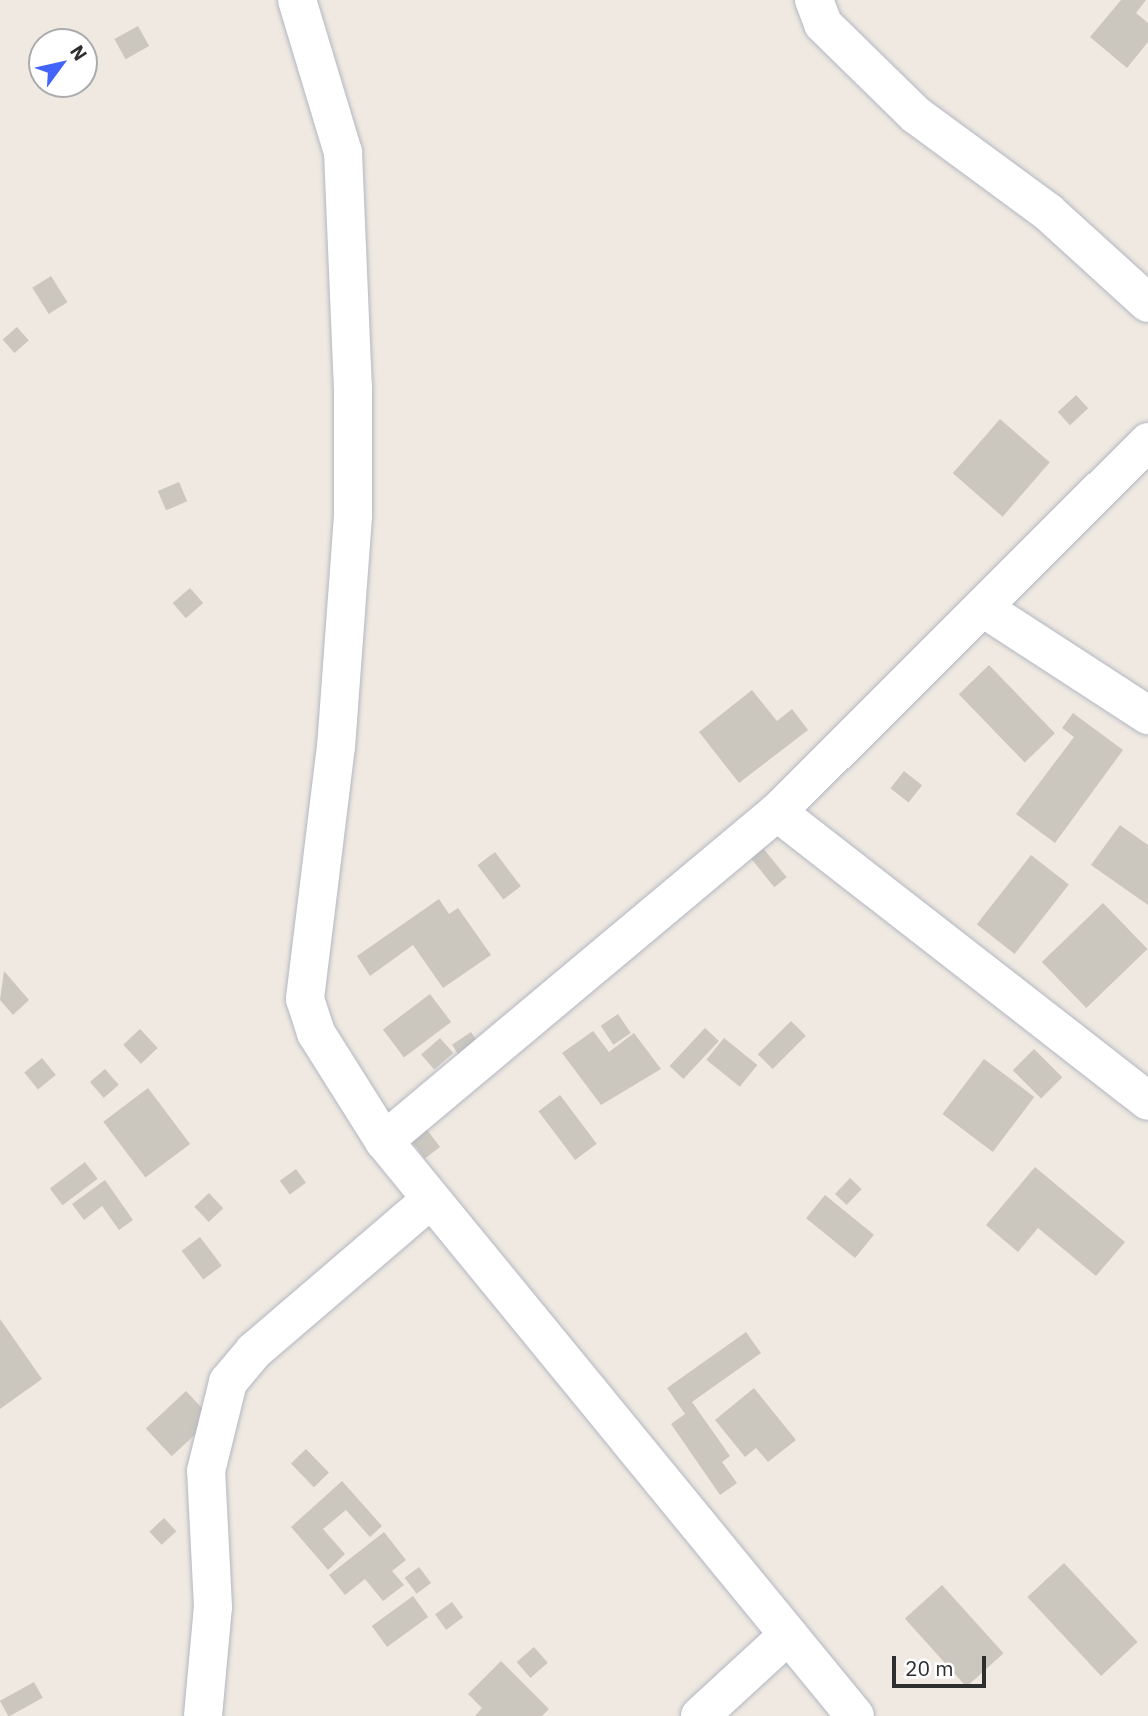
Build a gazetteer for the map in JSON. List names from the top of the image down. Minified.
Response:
{"scale_bar":"20 m","north":"top right"}
